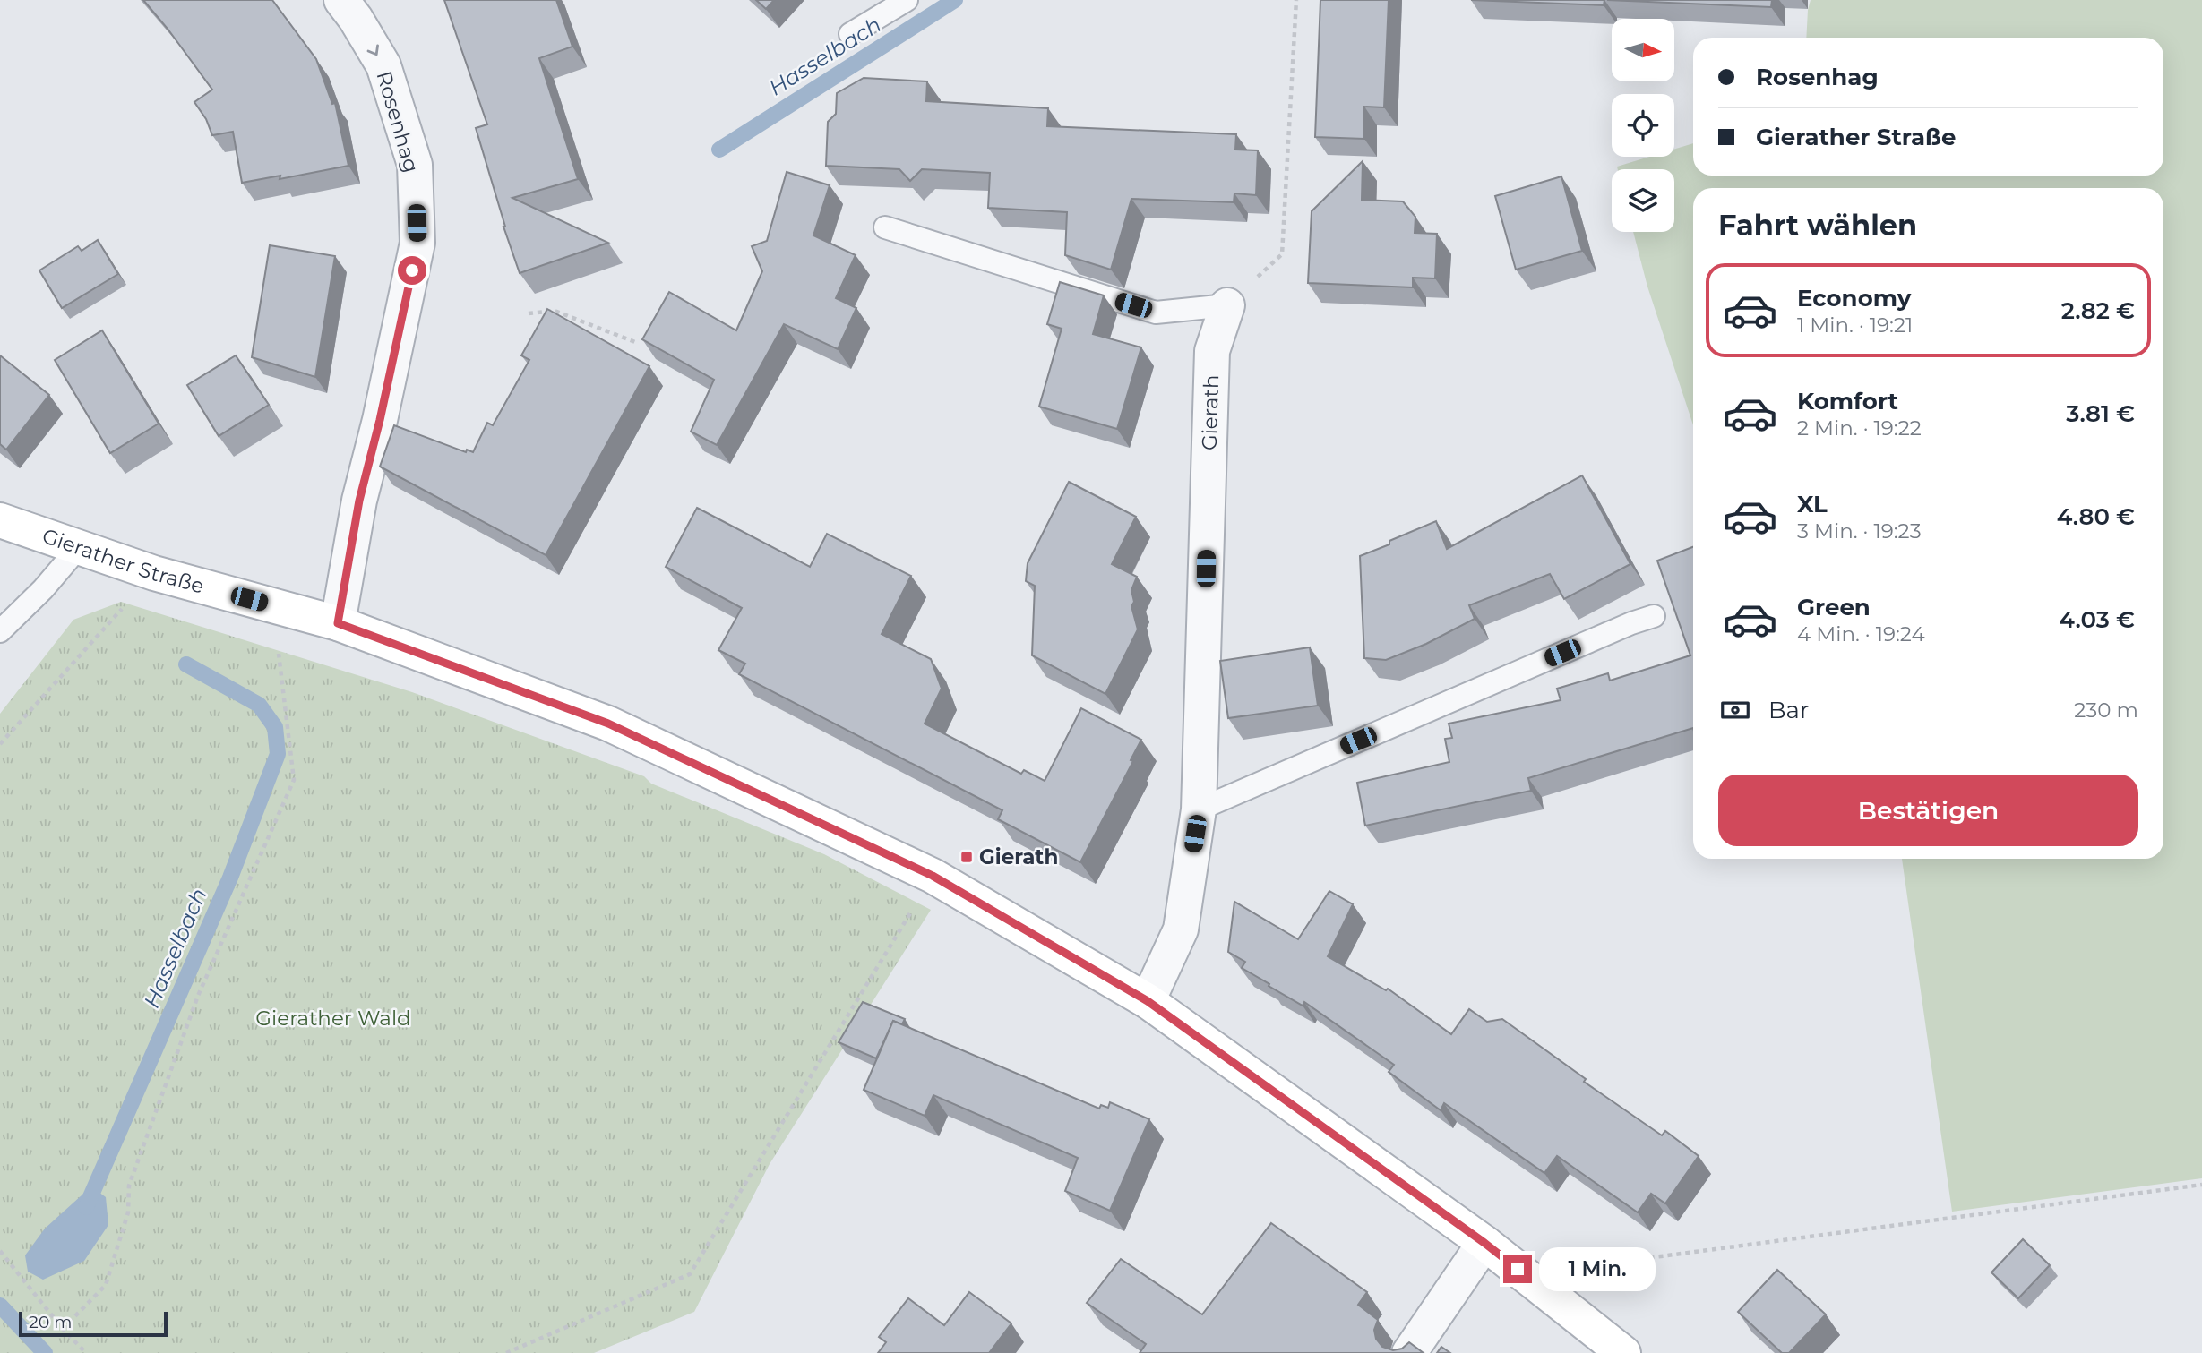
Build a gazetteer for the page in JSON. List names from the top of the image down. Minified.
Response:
{"streets":{"street":["Rosenhag","Gierath","Gierather Straße"]},"crossings":[["Rosenhag","Gierather Straße"],["Gierath","Gierather Straße"]],"one_way":["Rosenhag"],"water":["Hasselbach"],"parks":["Gierather Wald"],"places":{"transit":["Gierath"]},"scale_bar":"20 m","north":"right","page":{"banner":["Rosenhag","Gierather Straße"],"heading":"Fahrt wählen","list":[{"name":"Economy","note":"1 Min. · 19:21","value":"2.82 €"},{"name":"Komfort","note":"2 Min. · 19:22","value":"3.81 €"},{"name":"XL","note":"3 Min. · 19:23","value":"4.80 €"},{"name":"Green","note":"4 Min. · 19:24","value":"4.03 €"}],"pay":["Bar","230 m"],"buttons":"Bestätigen","bubble":"1 Min.","scale":"20 m"}}
